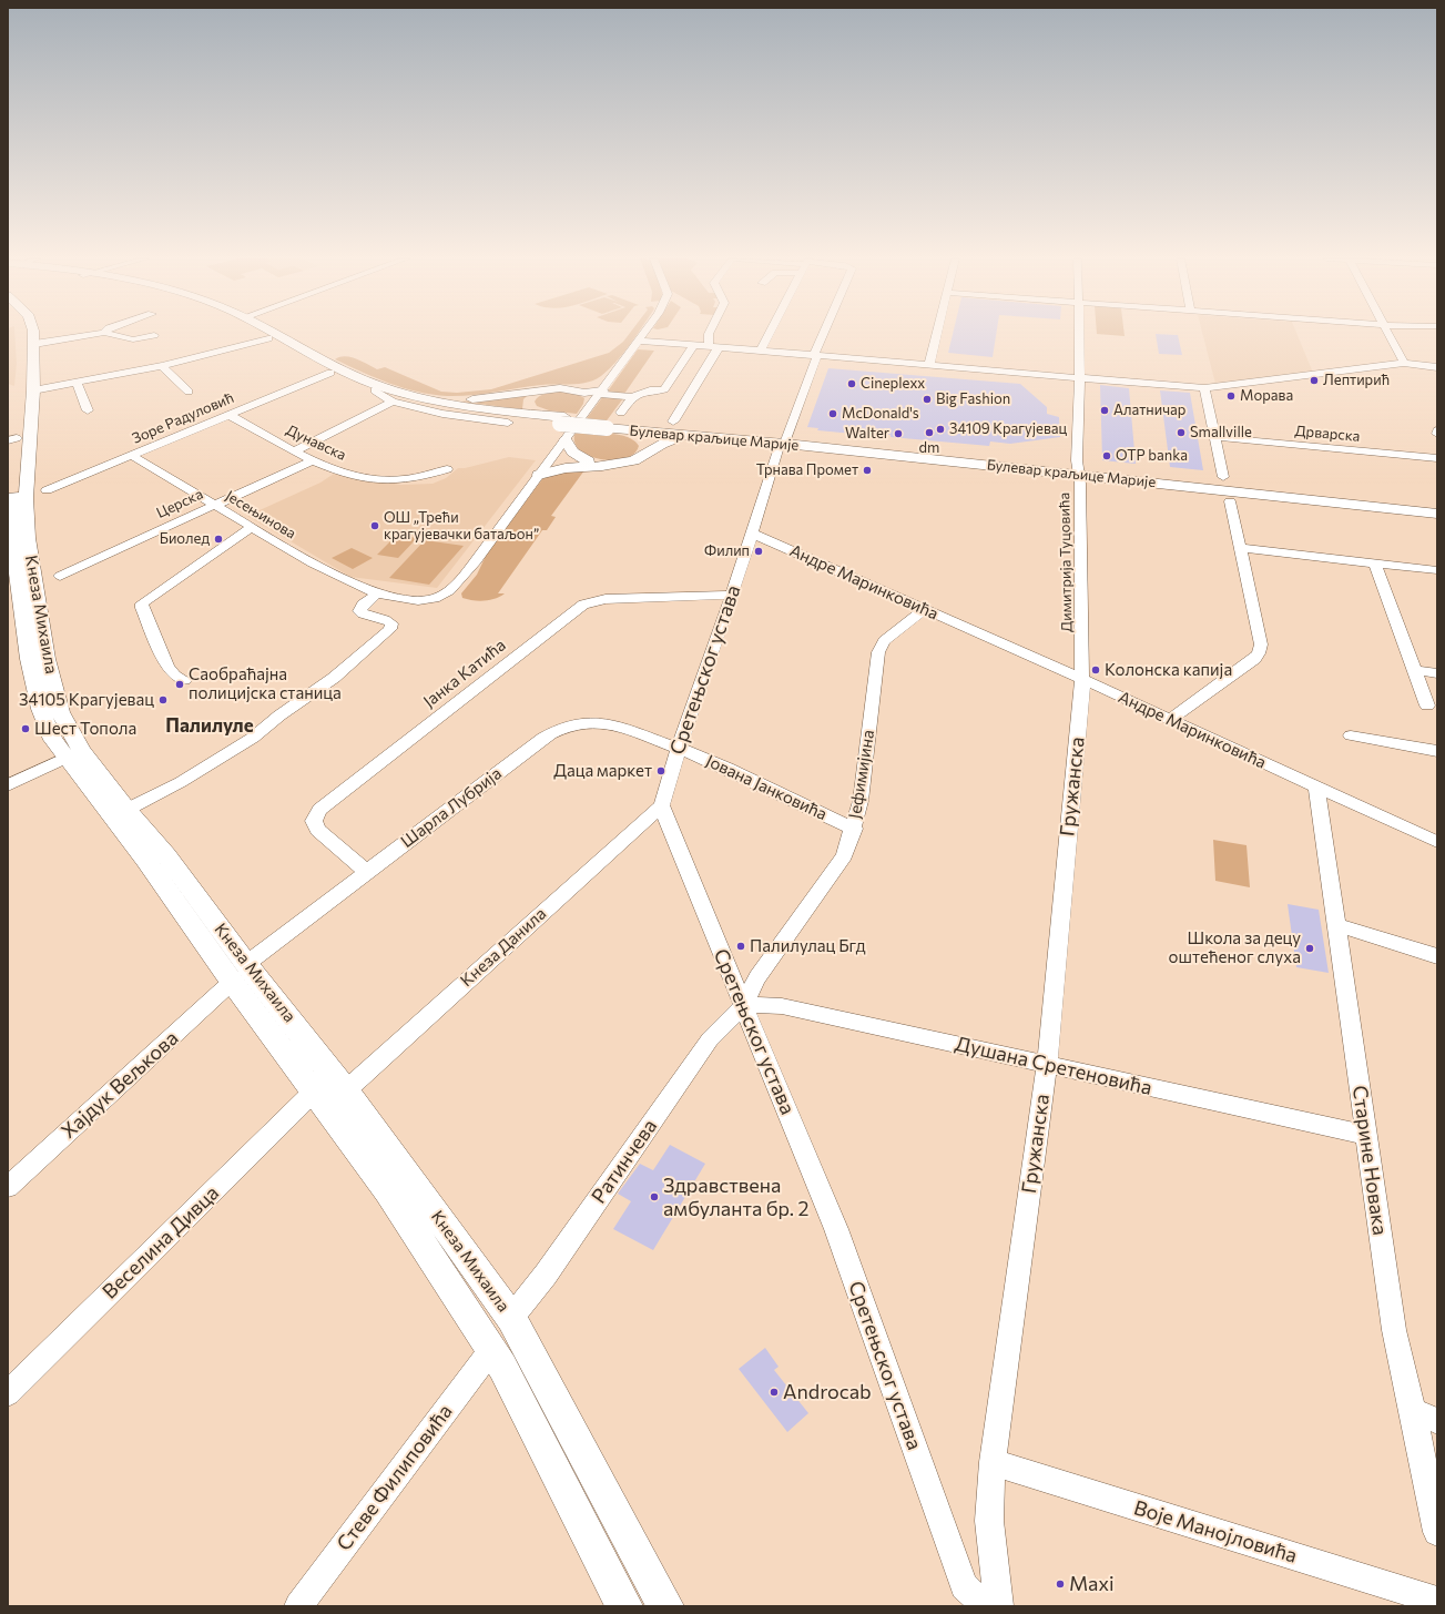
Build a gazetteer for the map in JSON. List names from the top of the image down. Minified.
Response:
{"streets":{"main road":["Булевар краљице Марије","Кнеза Михаила"],"street":["Зоре Радуловић","Дрварска","Дунавска","Церска","Јесењинова","Димитрија Туцовића","Андре Маринковића","Сретењског устава","Јанка Катића","Јефимијина","Гружанска","Јована Јанковића","Шарла Лубрија","Кнеза Данила","Душана Сретеновића","Хајдук Вељкова","Старине Новака","Ратинчева","Веселина Дивца","Стеве Филиповића","Воје Манојловића"]},"crossings":[["Зоре Радуловић","Булевар краљице Марије"],["Зоре Радуловић","Дунавска"],["Зоре Радуловић","Јесењинова"],["Булевар краљице Марије","Димитрија Туцовића"],["Булевар краљице Марије","Сретењског устава"],["Дунавска","Церска"],["Церска","Јесењинова"],["Димитрија Туцовића","Андре Маринковића"],["Димитрија Туцовића","Гружанска"],["Андре Маринковића","Сретењског устава"],["Андре Маринковића","Јефимијина"],["Андре Маринковића","Гружанска"],["Андре Маринковића","Старине Новака"],["Кнеза Михаила","Шарла Лубрија"],["Кнеза Михаила","Кнеза Данила"],["Кнеза Михаила","Хајдук Вељкова"],["Кнеза Михаила","Ратинчева"],["Кнеза Михаила","Веселина Дивца"],["Кнеза Михаила","Стеве Филиповића"],["Сретењског устава","Јанка Катића"],["Сретењског устава","Јефимијина"],["Сретењског устава","Јована Јанковића"],["Сретењског устава","Шарла Лубрија"],["Сретењског устава","Кнеза Данила"],["Сретењског устава","Душана Сретеновића"],["Сретењског устава","Ратинчева"],["Јанка Катића","Шарла Лубрија"],["Јефимијина","Јована Јанковића"],["Јефимијина","Душана Сретеновића"],["Јефимијина","Ратинчева"],["Гружанска","Душана Сретеновића"],["Гружанска","Воје Манојловића"],["Јована Јанковића","Шарла Лубрија"],["Шарла Лубрија","Хајдук Вељкова"],["Душана Сретеновића","Старине Новака"],["Душана Сретеновића","Ратинчева"]],"districts":["Палилуле"],"places":["Лептирић","Cineplexx","Морава","Big Fashion","Алатничар","McDonald's","34109 Крагујевац","dm","Smallville","Walter","OTP banka","Трнава Промет","ОШ „Трећи крагујевачки батаљон”","Биолед","Филип","Колонска капија","Саобраћајна полицијска станица","34105 Крагујевац","Шест Топола","Даца маркет","Палилулац Бгд","Школа за децу оштећеног слуха","Здравствена амбуланта бр. 2","Androcab","Maxi"]}
